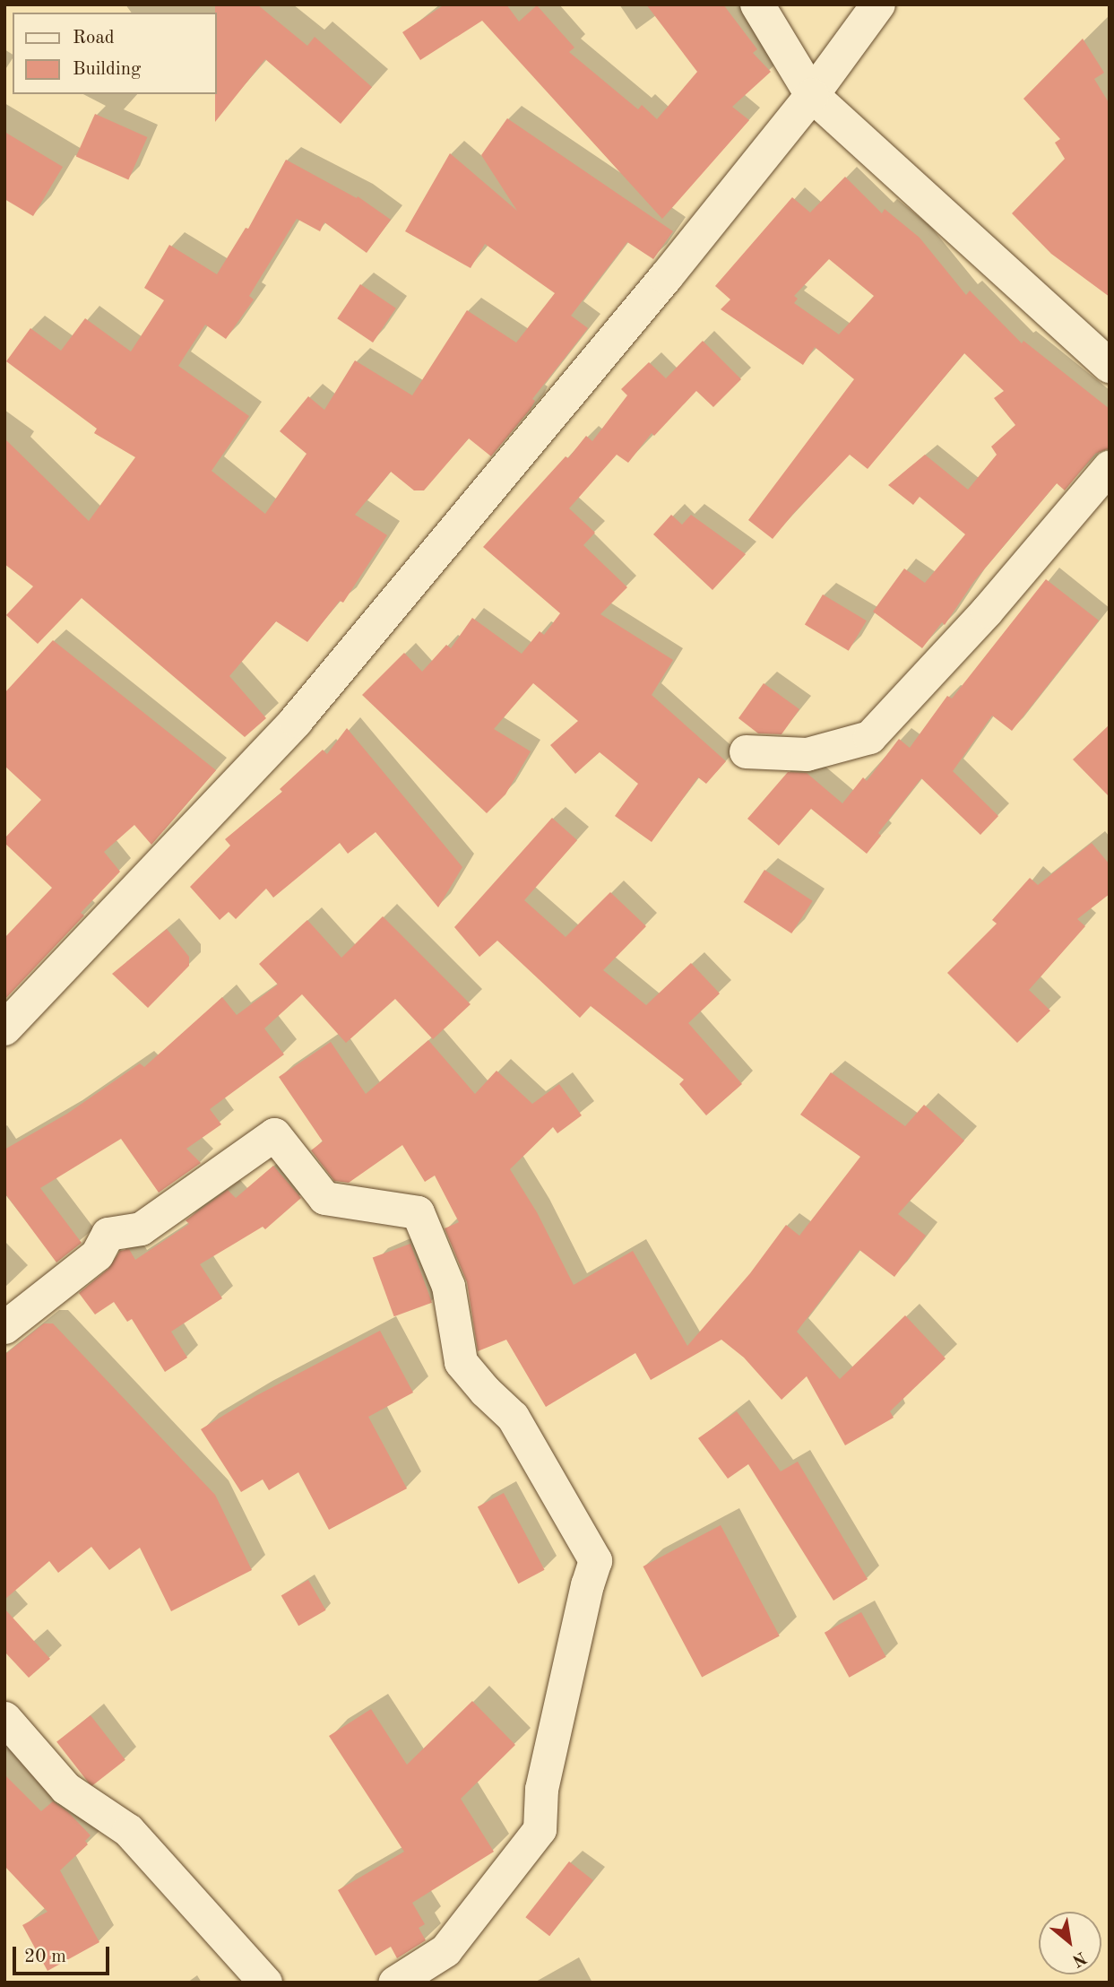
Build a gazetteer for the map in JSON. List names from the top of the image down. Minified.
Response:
{"legend":["Road","Building"],"scale_bar":"20 m","north":"bottom right"}
